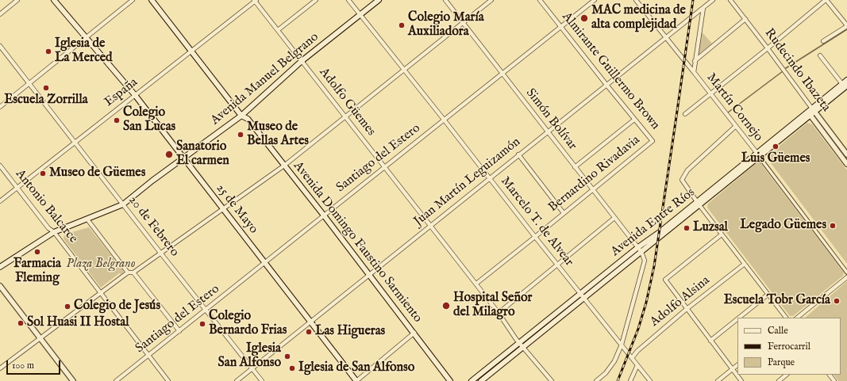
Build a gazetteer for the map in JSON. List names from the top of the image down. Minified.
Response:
{"streets":{"main road":["Avenida Manuel Belgrano","25 de Mayo","Avenida Entre Ríos","Avenida Domingo Faustino Sarmiento"],"street":["Rudecindo Ibazeta","Almirante Guillermo Brown","España","Adolfo Güemes","Martín Cornejo","Simón Bolívar","Santiago del Estero","Bernardino Rivadavia","Juan Martín Leguizamón","Antonio Balcarce","Marcelo T. de Alvear","20 de Febrero","Adolfo Alsina"]},"crossings":[["Rudecindo Ibazeta","Avenida Entre Ríos"],["Almirante Guillermo Brown","Santiago del Estero"],["Almirante Guillermo Brown","Bernardino Rivadavia"],["Almirante Guillermo Brown","Juan Martín Leguizamón"],["Avenida Manuel Belgrano","Adolfo Güemes"],["Avenida Manuel Belgrano","Antonio Balcarce"],["Avenida Manuel Belgrano","25 de Mayo"],["Avenida Manuel Belgrano","Marcelo T. de Alvear"],["Avenida Manuel Belgrano","20 de Febrero"],["Avenida Manuel Belgrano","Avenida Domingo Faustino Sarmiento"],["España","Adolfo Güemes"],["España","Antonio Balcarce"],["España","25 de Mayo"],["España","20 de Febrero"],["España","Avenida Domingo Faustino Sarmiento"],["Adolfo Güemes","Santiago del Estero"],["Adolfo Güemes","Bernardino Rivadavia"],["Adolfo Güemes","Juan Martín Leguizamón"],["Adolfo Güemes","Avenida Entre Ríos"],["Martín Cornejo","Juan Martín Leguizamón"],["Martín Cornejo","Avenida Entre Ríos"],["Simón Bolívar","Santiago del Estero"],["Simón Bolívar","Bernardino Rivadavia"],["Simón Bolívar","Juan Martín Leguizamón"],["Simón Bolívar","Avenida Entre Ríos"],["Santiago del Estero","Antonio Balcarce"],["Santiago del Estero","25 de Mayo"],["Santiago del Estero","Marcelo T. de Alvear"],["Santiago del Estero","20 de Febrero"],["Santiago del Estero","Avenida Domingo Faustino Sarmiento"],["Bernardino Rivadavia","Marcelo T. de Alvear"],["Juan Martín Leguizamón","25 de Mayo"],["Juan Martín Leguizamón","Marcelo T. de Alvear"],["Juan Martín Leguizamón","20 de Febrero"],["Juan Martín Leguizamón","Avenida Domingo Faustino Sarmiento"],["Marcelo T. de Alvear","Avenida Entre Ríos"],["Marcelo T. de Alvear","Adolfo Alsina"]],"parks":["Plaza Belgrano"],"places":["MAC medicina de alta complejidad","Colegio María Auxiliadora","Iglesia de La Merced","Escuela Zorrilla","Colegio San Lucas","Museo de Bellas Artes","Luis Güemes","Sanatorio El carmen","Museo de Güemes","Legado Güemes","Luzsal","Farmacia Fleming","Escuela Tobr García","Hospital Señor del Milagro","Colegio de Jesús","Sol Huasi II Hostal","Colegio Bernardo Frias","Las Higueras","Iglesia San Alfonso","Iglesia de San Alfonso"],"legend":["Calle","Ferrocarril","Parque"],"scale_bar":"100 m"}
